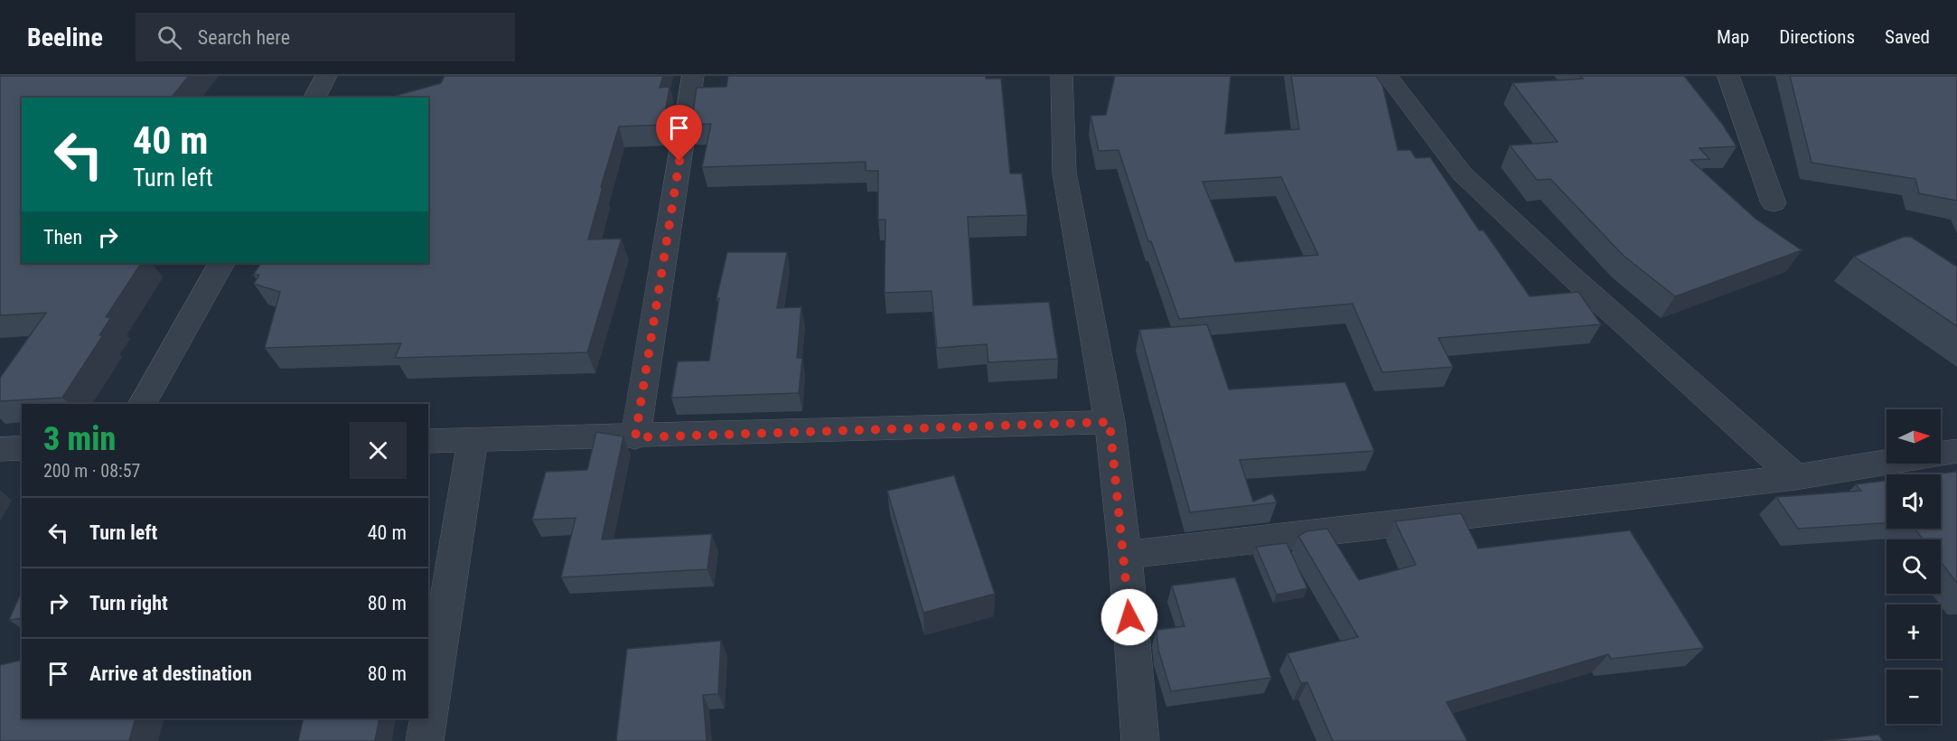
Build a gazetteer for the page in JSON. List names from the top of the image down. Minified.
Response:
{"north":"right","page":{"header":"Beeline","search":"Search here","nav":["Map","Directions","Saved"],"turn":["40 m","Turn left"],"then":"Then","heading":["3 min","200 m · 08:57"],"map_buttons":["+","−"],"list":[{"name":"Turn left","value":"40 m"},{"name":"Turn right","value":"80 m"},{"name":"Arrive at destination","value":"80 m"}]}}
